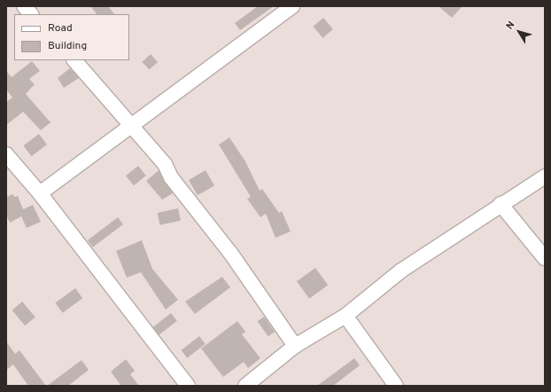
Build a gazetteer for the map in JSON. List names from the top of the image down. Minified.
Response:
{"legend":["Road","Building"],"north":"top left"}
